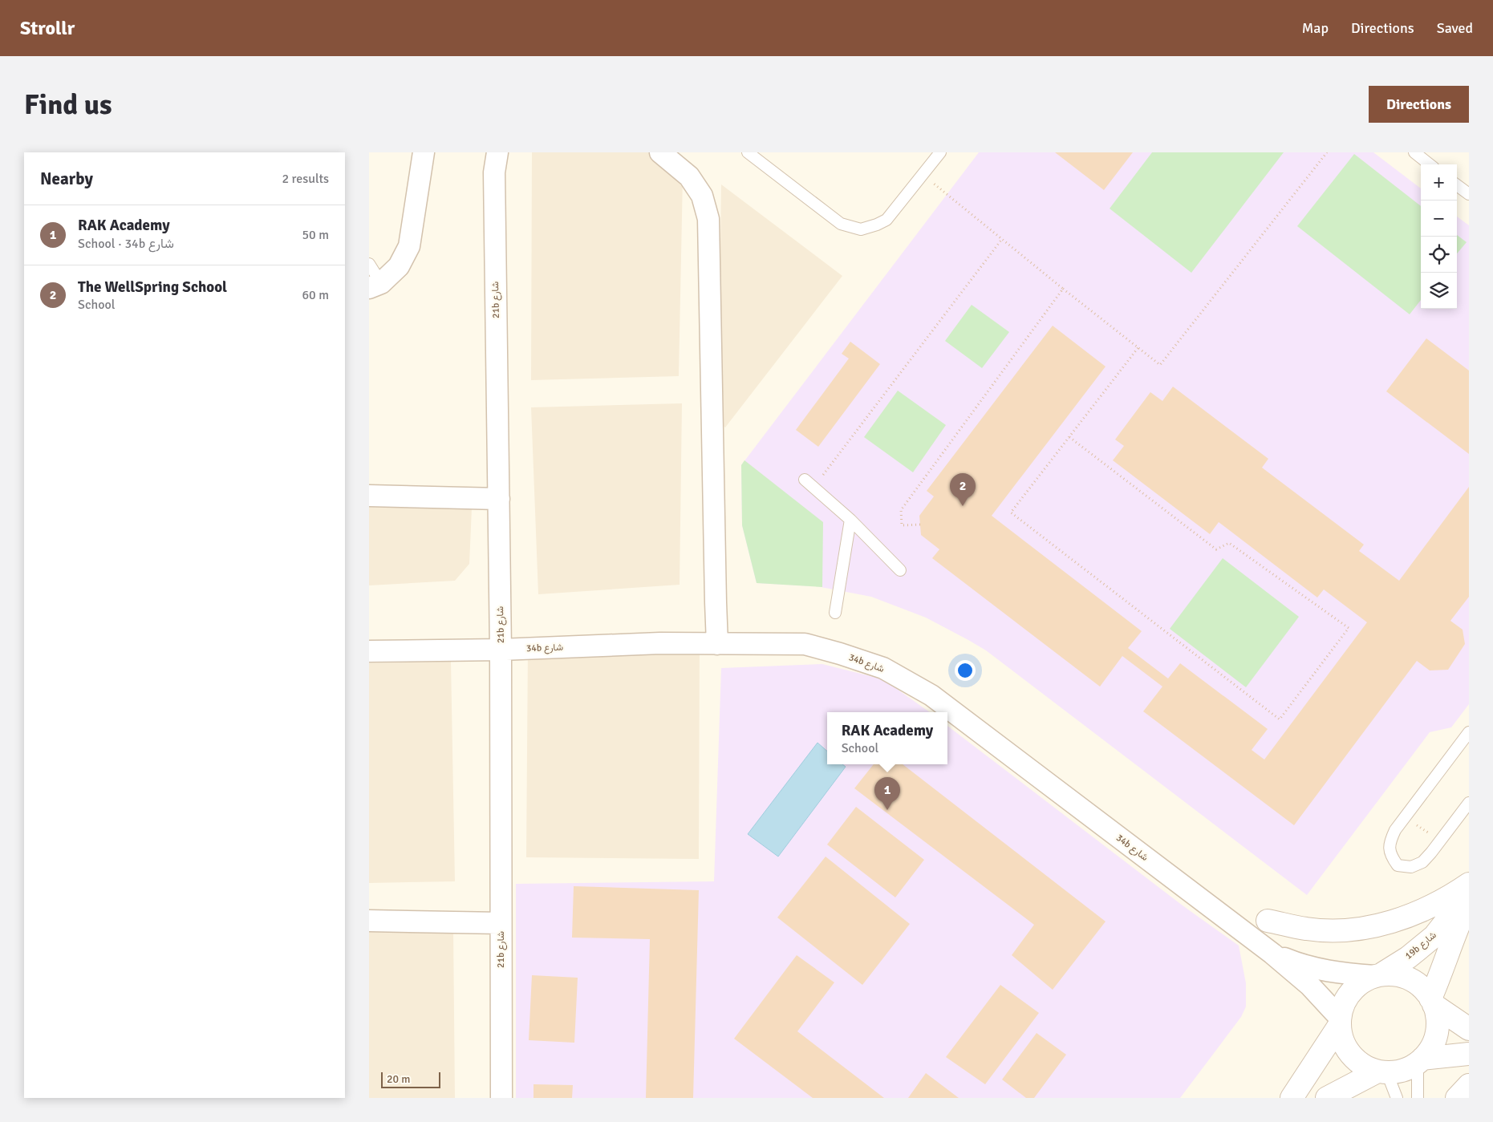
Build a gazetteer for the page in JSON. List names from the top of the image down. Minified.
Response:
{"streets":{"street":["21b شارع","34b شارع","19b شارع"]},"crossings":[["21b شارع","34b شارع"],["34b شارع","19b شارع"]],"scale_bar":"20 m","page":{"header":"Strollr","nav":["Map","Directions","Saved"],"buttons":"Directions","title":"Find us","heading":["Nearby","2 results"],"map_buttons":["+","−"],"list":[{"mark":"1","name":"RAK Academy","note":"School · 34b شارع","value":"50 m"},{"mark":"2","name":"The WellSpring School","note":"School","value":"60 m"}],"pins":["2","1"],"popup":["RAK Academy","School"],"scale":"20 m"}}
